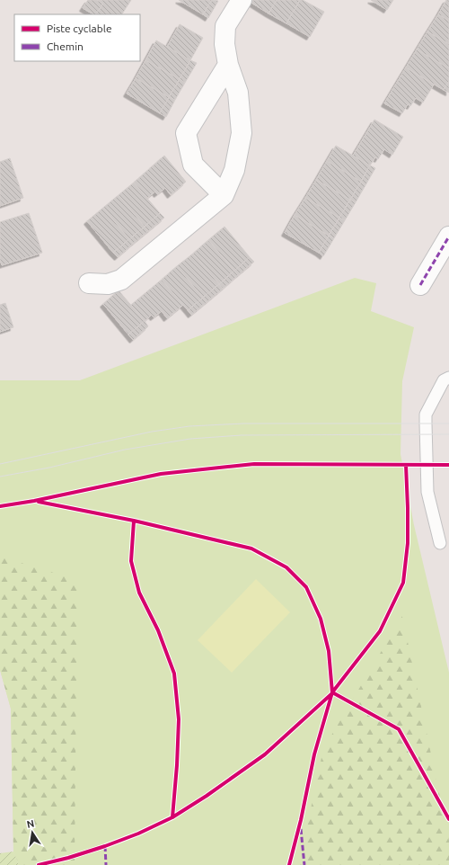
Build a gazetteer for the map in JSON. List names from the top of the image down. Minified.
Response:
{"legend":["Piste cyclable","Chemin"],"north":"top"}
